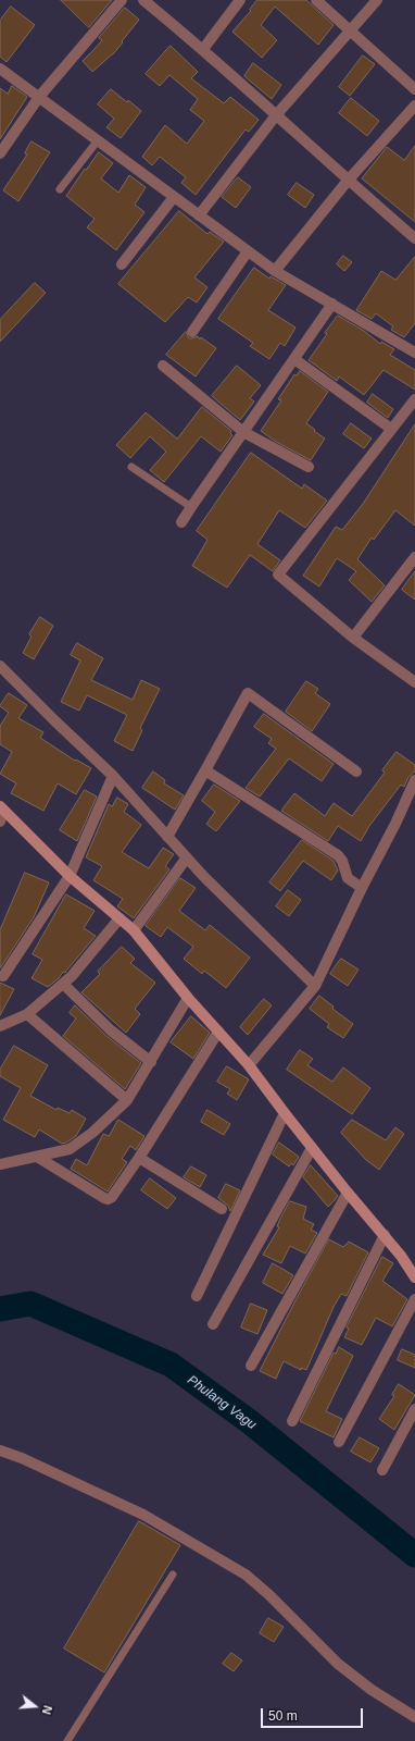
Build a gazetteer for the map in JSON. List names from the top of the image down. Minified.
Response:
{"water":["Phulang Vagu"],"scale_bar":"50 m","north":"right"}
